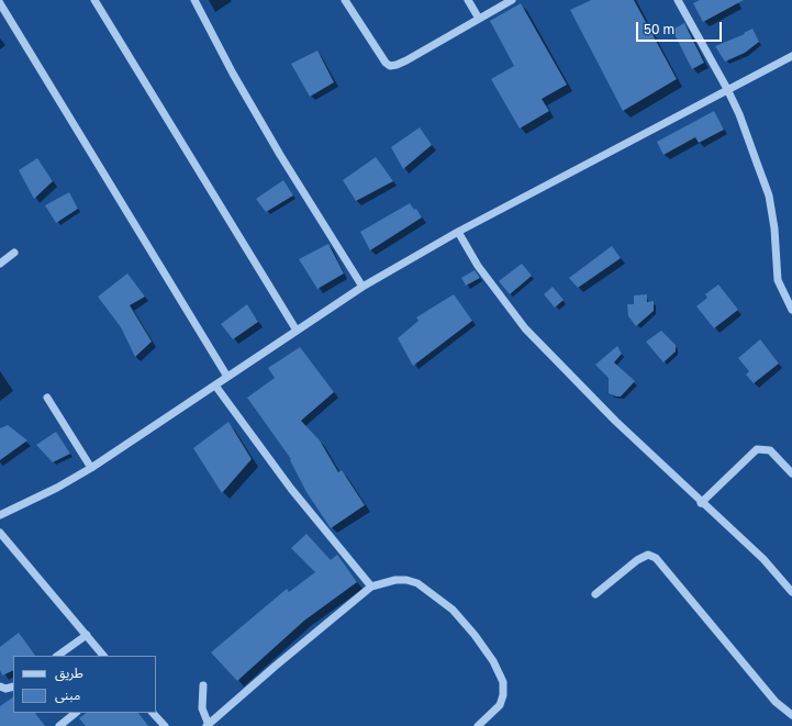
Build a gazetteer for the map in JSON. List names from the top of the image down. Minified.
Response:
{"legend":["طريق","مبنى"],"scale_bar":"50 m"}
